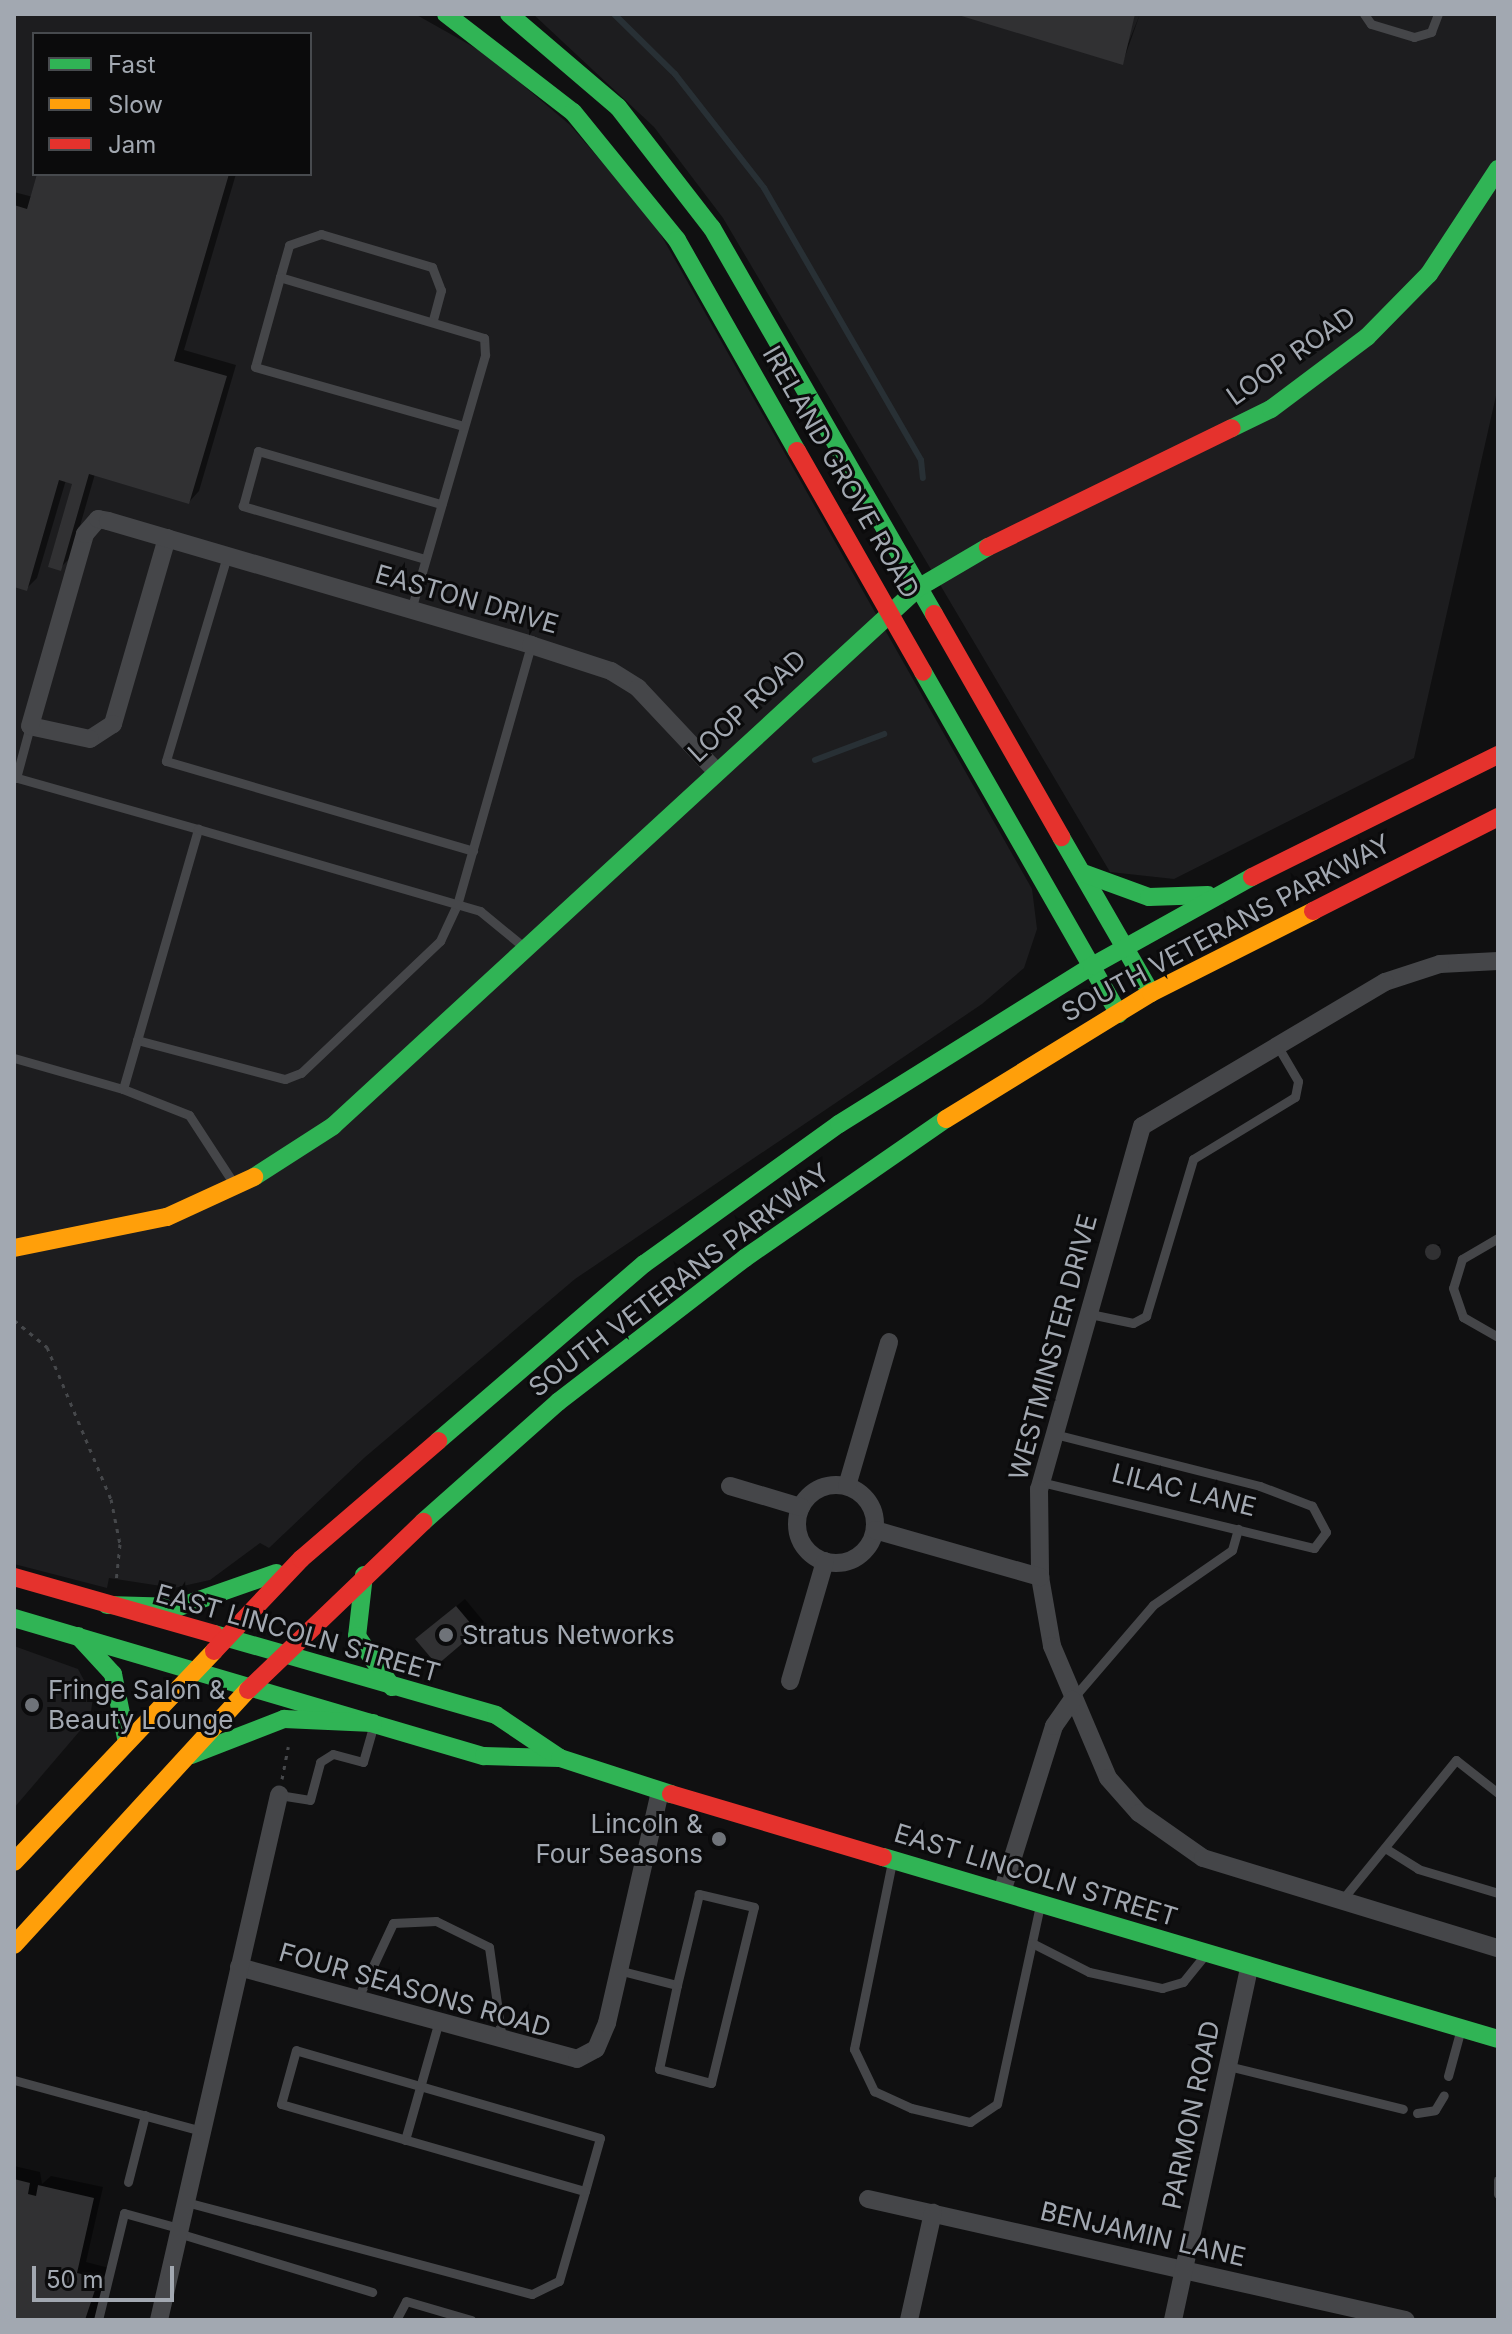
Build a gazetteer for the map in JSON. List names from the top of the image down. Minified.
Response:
{"streets":{"main road":["LOOP ROAD","IRELAND GROVE ROAD","SOUTH VETERANS PARKWAY","EAST LINCOLN STREET"],"street":["EASTON DRIVE","WESTMINSTER DRIVE","FOUR SEASONS ROAD","PARMON ROAD","BENJAMIN LANE"],"lane":["LILAC LANE"]},"crossings":[["LOOP ROAD","IRELAND GROVE ROAD"],["LOOP ROAD","EASTON DRIVE"],["IRELAND GROVE ROAD","SOUTH VETERANS PARKWAY"],["SOUTH VETERANS PARKWAY","EAST LINCOLN STREET"],["WESTMINSTER DRIVE","LILAC LANE"],["EAST LINCOLN STREET","FOUR SEASONS ROAD"],["EAST LINCOLN STREET","PARMON ROAD"],["PARMON ROAD","BENJAMIN LANE"]],"places":["Stratus Networks","Fringe Salon & Beauty Lounge","Lincoln & Four Seasons"],"legend":["Fast","Slow","Jam"],"scale_bar":"50 m"}
